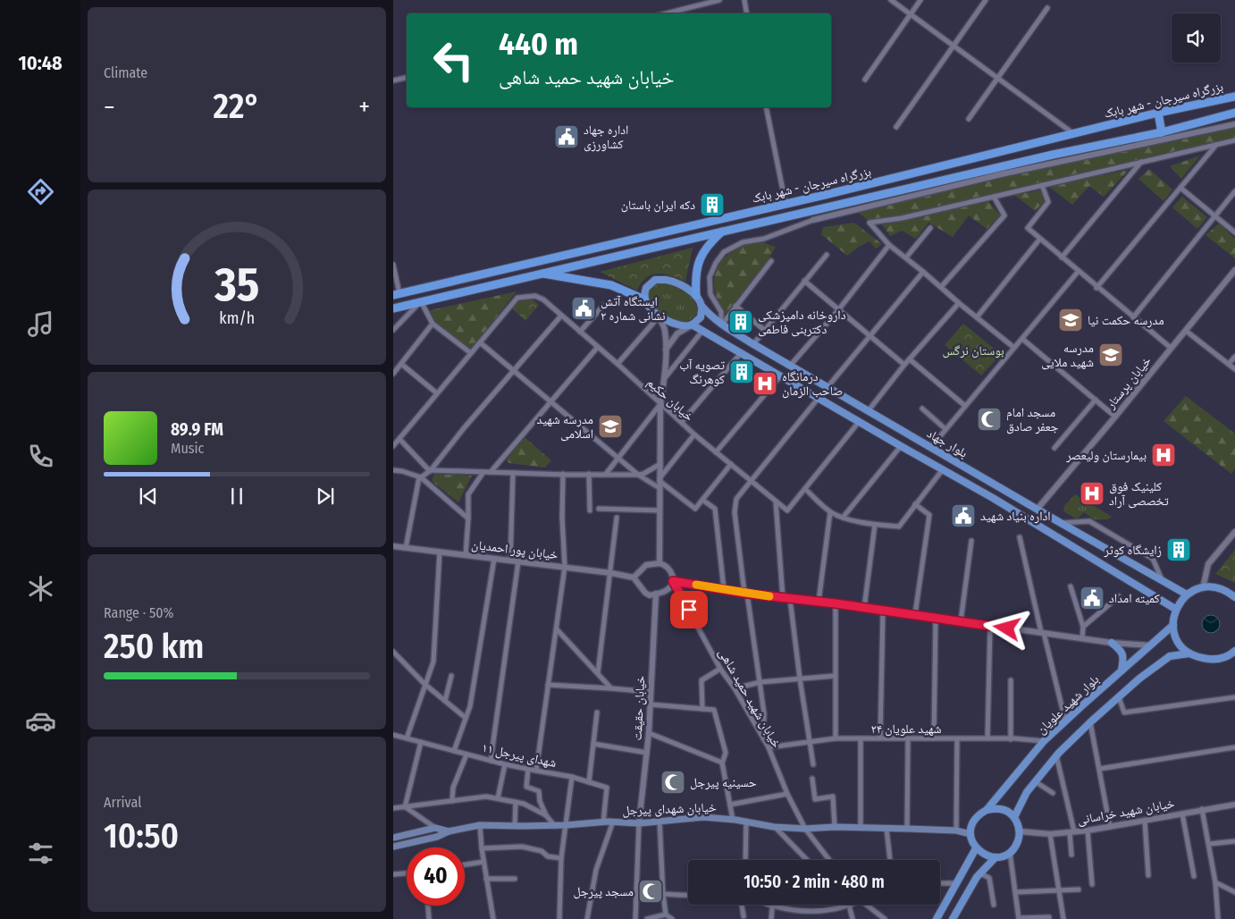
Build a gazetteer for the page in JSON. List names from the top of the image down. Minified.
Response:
{"streets":{"highway":["بزرگراه سیرجان - شهر بابک"],"main road":["بلوار جهاد","بلوار شهید علویان","خیابان شهدای پیرجل"],"street":["خیابان پرستار","خیابان حکیم","خیابان پور احمدیان","خیابان شهید حمید شاهی","خیابان حقیقت","شهید علویان ۲۴","شهدای پیرجل ۱۱","خیابان شهید خراسانی"]},"crossings":[["خیابان پرستار","بلوار جهاد"],["خیابان پور احمدیان","خیابان شهید حمید شاهی"],["خیابان پور احمدیان","خیابان حقیقت"],["خیابان شهید حمید شاهی","خیابان حقیقت"],["خیابان شهید حمید شاهی","شهید علویان ۲۴"],["خیابان شهید حمید شاهی","خیابان شهدای پیرجل"],["بلوار شهید علویان","شهید علویان ۲۴"],["بلوار شهید علویان","خیابان شهدای پیرجل"],["بلوار شهید علویان","خیابان شهید خراسانی"],["خیابان حقیقت","خیابان شهدای پیرجل"],["شهدای پیرجل ۱۱","خیابان شهدای پیرجل"],["خیابان شهدای پیرجل","خیابان شهید خراسانی"]],"parks":["بوستان نرگس"],"places":{"public building":["اداره جهاد کشاورزی","ایستگاه آتش نشانی شماره ۲","اداره بنیاد شهید","کمیته امداد"],"building":["دکه ایران باستان","داروخانه دامپزشکی دکتربنی فاطمی","تصویه آب کوهرنگ","زایشگاه کوثر"],"school or university":["مدرسه حکمت نیا","مدرسه شهید ملایی","مدرسه شهید اسلامی"],"hospital":["درمانگاه صاحب الزمان","بیمارستان ولیعصر","کلینیک فوق تخصصی آراد"],"mosque":["مسجد امام جعفر صادق","حسینیه پیرجل","مسجد پیرجل"]},"page":{"tabs":"10:48","tile":["Climate",["Range · 50%","250 km"],["Arrival","10:50"]],"turn":["440 m","خیابان شهید حمید شاهی"],"heat":["−","22°","+"],"song":["89.9 FM","Music"],"limit":"40","trip":"10:50 · 2 min · 480 m","gauge":["35","km/h"]}}
